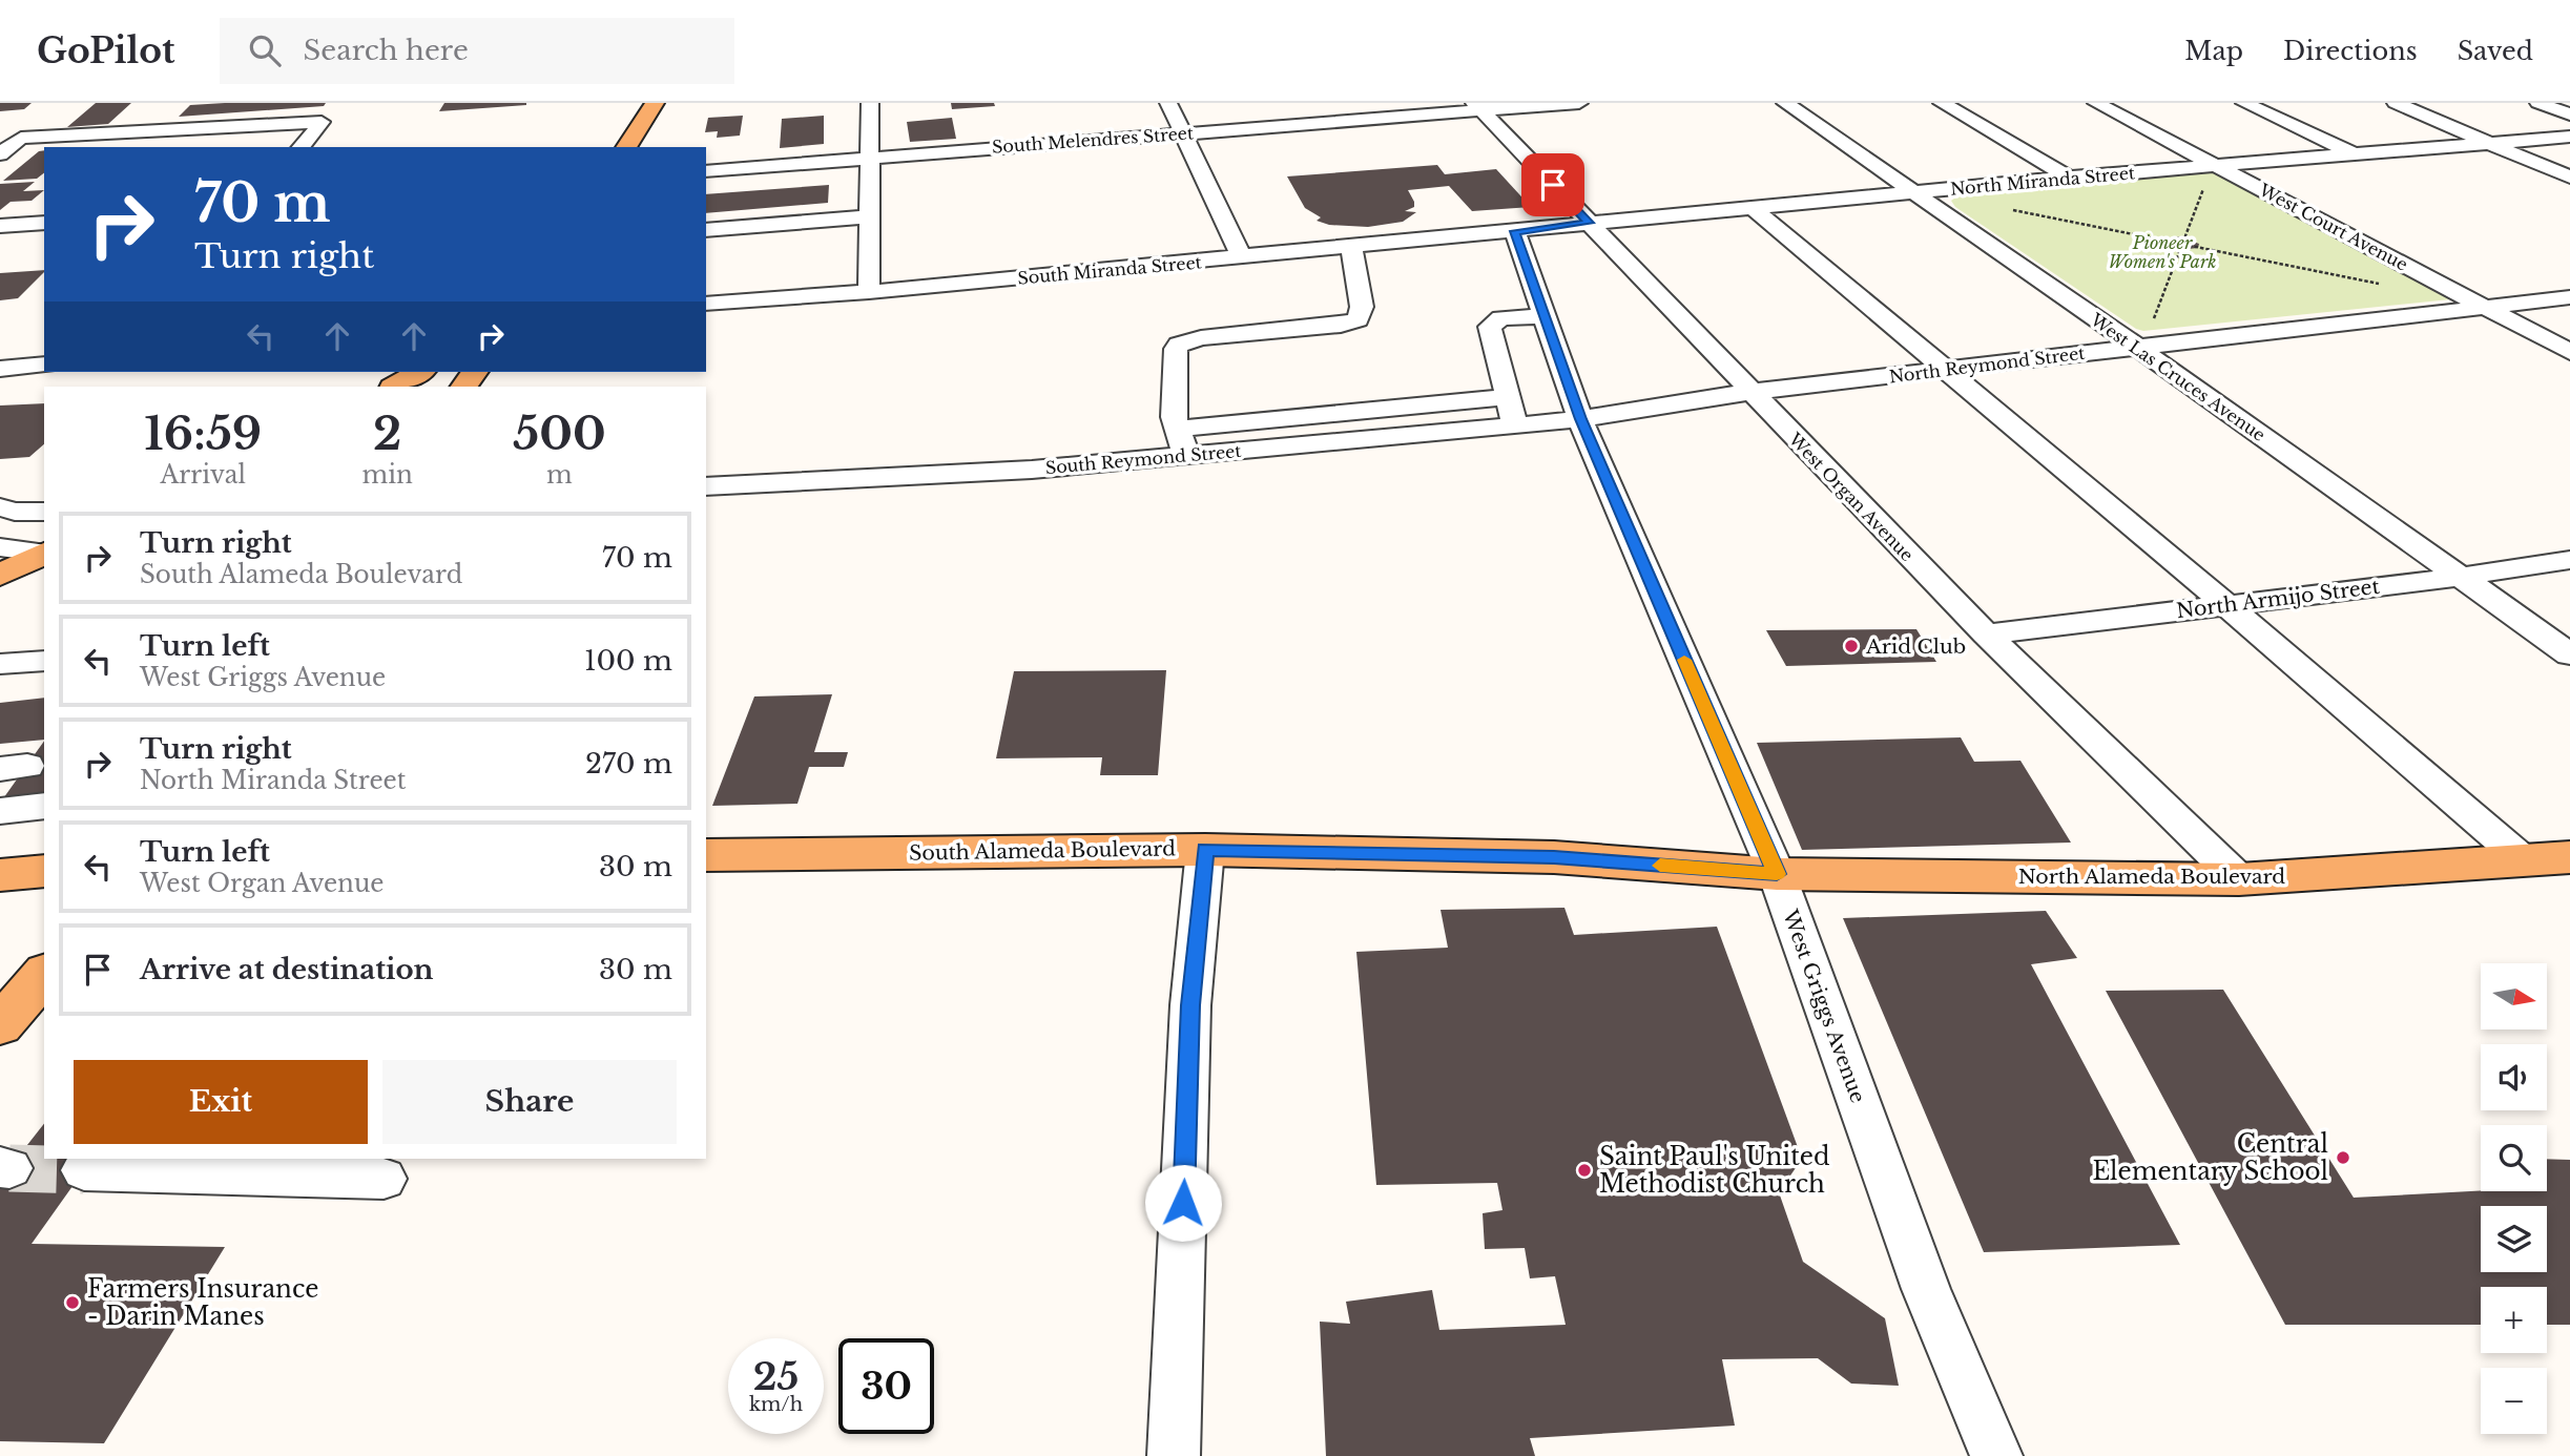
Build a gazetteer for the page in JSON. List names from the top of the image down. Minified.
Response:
{"streets":{"main road":["South Alameda Boulevard","North Alameda Boulevard"],"street":["South Melendres Street","North Miranda Street","West Court Avenue","South Miranda Street","North Reymond Street","West Las Cruces Avenue","South Reymond Street","West Organ Avenue","North Armijo Street","West Griggs Avenue"]},"crossings":[["South Melendres Street","West Organ Avenue"],["North Miranda Street","West Court Avenue"],["North Miranda Street","South Miranda Street"],["North Miranda Street","West Las Cruces Avenue"],["North Miranda Street","West Organ Avenue"],["North Miranda Street","West Griggs Avenue"],["West Court Avenue","North Reymond Street"],["South Miranda Street","West Griggs Avenue"],["North Reymond Street","West Las Cruces Avenue"],["North Reymond Street","South Reymond Street"],["North Reymond Street","West Organ Avenue"],["North Reymond Street","West Griggs Avenue"],["West Las Cruces Avenue","North Armijo Street"],["South Reymond Street","West Griggs Avenue"],["West Organ Avenue","North Armijo Street"],["West Organ Avenue","North Alameda Boulevard"],["South Alameda Boulevard","North Alameda Boulevard"],["South Alameda Boulevard","West Griggs Avenue"],["North Alameda Boulevard","West Griggs Avenue"]],"parks":["Pioneer Women's Park"],"places":["Arid Club","Central Elementary School","Saint Paul's United Methodist Church","Farmers Insurance - Darin Manes"],"north":"right","page":{"header":"GoPilot","search":"Search here","nav":["Map","Directions","Saved"],"turn":["70 m","Turn right"],"eta":["16:59","Arrival","2","min","500","m"],"list":[{"name":"Turn right","note":"South Alameda Boulevard","value":"70 m"},{"name":"Turn left","note":"West Griggs Avenue","value":"100 m"},{"name":"Turn right","note":"North Miranda Street","value":"270 m"},{"name":"Turn left","note":"West Organ Avenue","value":"30 m"},{"name":"Arrive at destination","value":"30 m"}],"map_buttons":["+","−"],"buttons":["Exit","Share"],"speed":"25 km/h","limit":"30"}}
